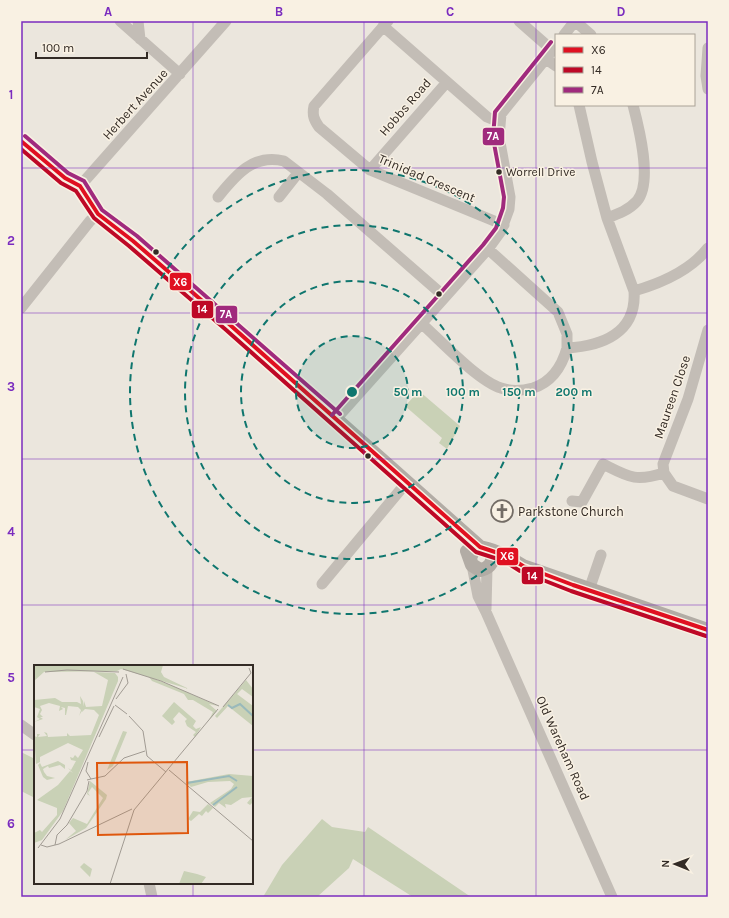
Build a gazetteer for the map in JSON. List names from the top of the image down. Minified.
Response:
{"streets":{"street":["Herbert Avenue","Hobbs Road","Trinidad Crescent","Maureen Close","Old Wareham Road"]},"crossings":[["Hobbs Road","Trinidad Crescent"]],"places":{"other":["Worrell Drive"],"church":["Parkstone Church"]},"lines":["transit line 7A","transit line X6","transit line 14"],"legend":["X6","14","7A"],"scale_bar":"100 m","north":"left","grid":{"columns":["A","B","C","D"],"rows":["1","2","3","4","5","6"]},"rings":["50 m","100 m","150 m","200 m"]}
